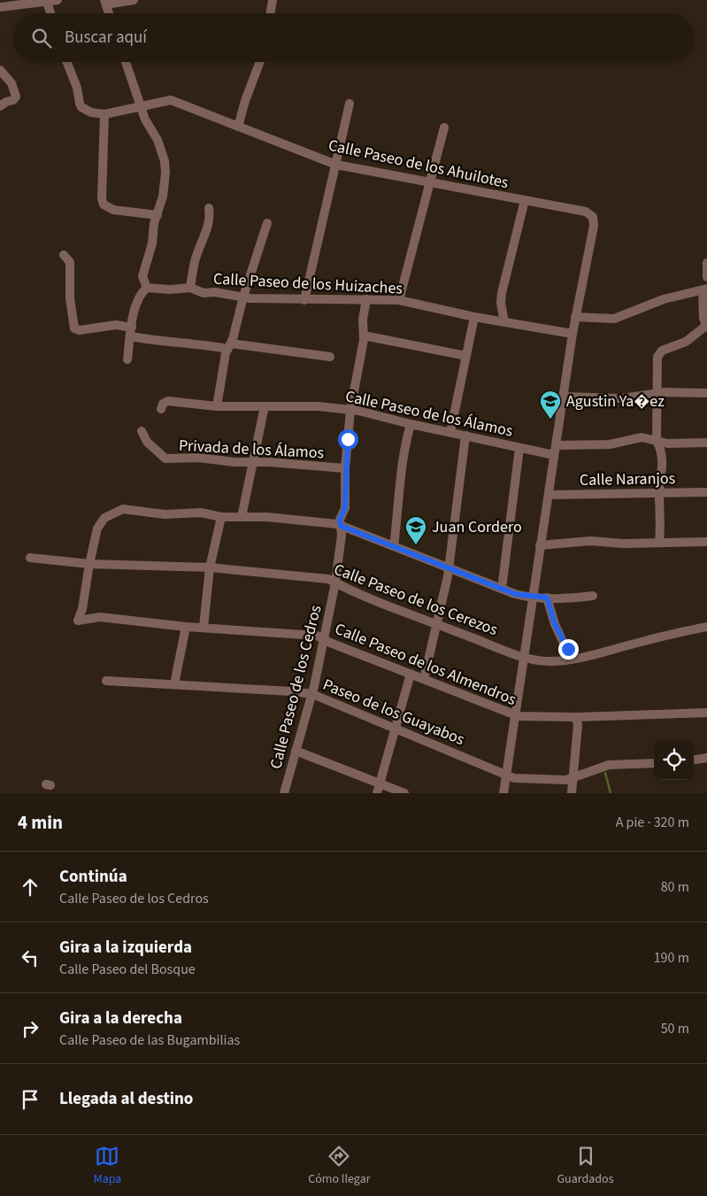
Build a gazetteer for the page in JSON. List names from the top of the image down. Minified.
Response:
{"streets":{"street":["Calle Paseo de los Ahuilotes","Calle Paseo de los Huizaches","Calle Paseo de los Álamos","Privada de los Álamos","Calle Naranjos","Calle Paseo de los Cerezos","Calle Paseo de los Almendros","Calle Paseo de los Cedros","Paseo de los Guayabos"]},"crossings":[["Calle Paseo de los Huizaches","Calle Paseo de los Cedros"],["Calle Paseo de los Álamos","Calle Paseo de los Cedros"],["Privada de los Álamos","Calle Paseo de los Cedros"],["Calle Paseo de los Cerezos","Calle Paseo de los Almendros"],["Calle Paseo de los Cerezos","Calle Paseo de los Cedros"],["Calle Paseo de los Almendros","Calle Paseo de los Cedros"],["Calle Paseo de los Cedros","Paseo de los Guayabos"]],"places":{"school or university":["Agustin Ya�ez","Juan Cordero"]},"page":{"search":"Buscar aquí","heading":["4 min","A pie · 320 m"],"list":[["Continúa","Calle Paseo de los Cedros","80 m"],["Gira a la izquierda","Calle Paseo del Bosque","190 m"],["Gira a la derecha","Calle Paseo de las Bugambilias","50 m"],"Llegada al destino"],"nav":["Mapa","Cómo llegar","Guardados"]}}
